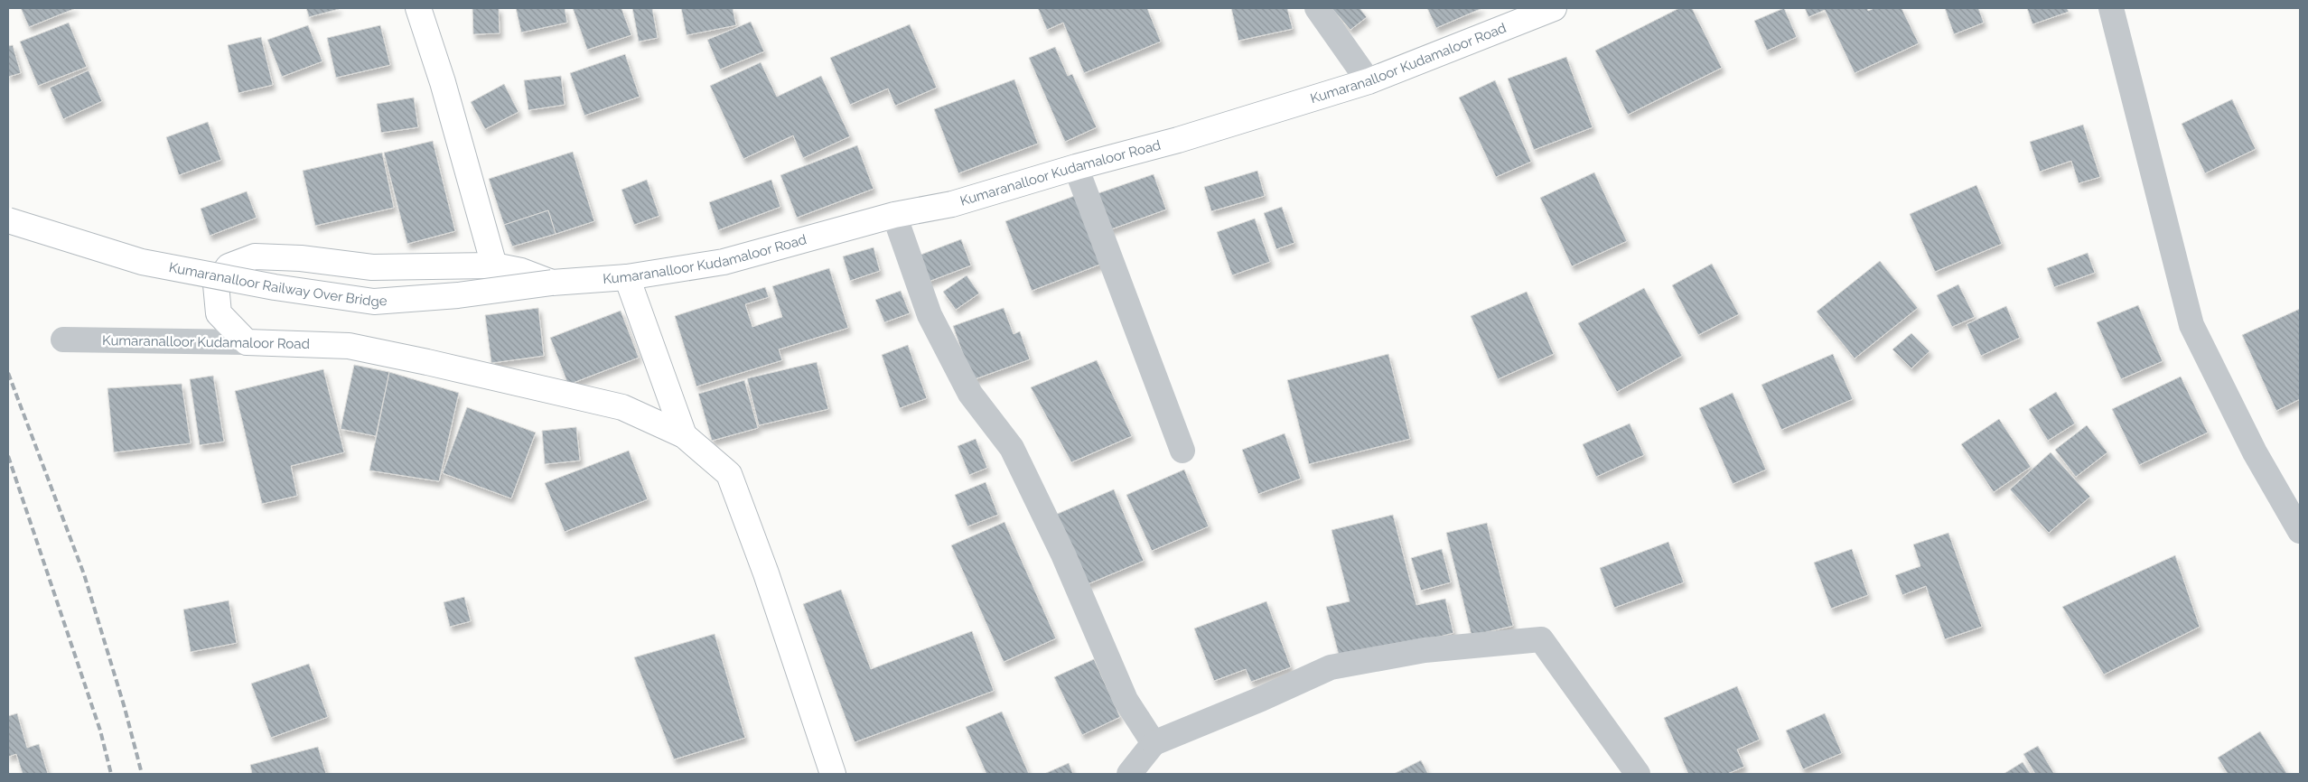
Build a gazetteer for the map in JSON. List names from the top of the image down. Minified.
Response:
{"streets":{"street":["Kumaranalloor Kudamaloor Road","Kumaranalloor Railway Over Bridge"]},"crossings":[["Kumaranalloor Kudamaloor Road","Kumaranalloor Railway Over Bridge"]]}
